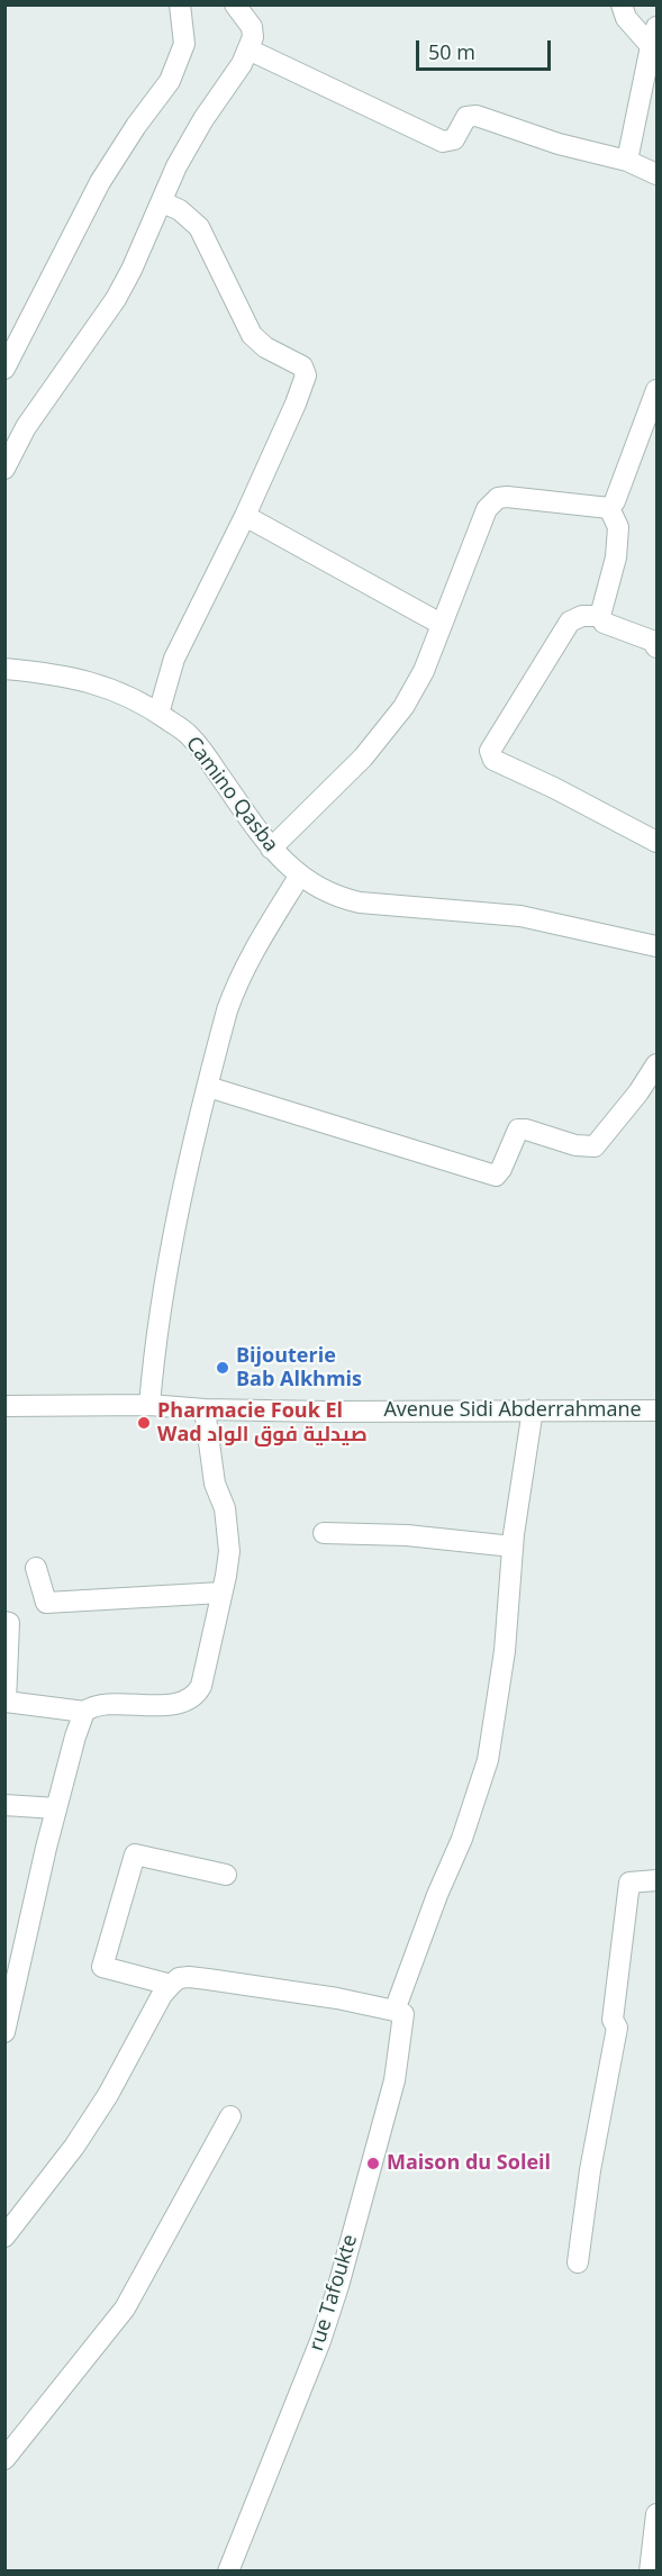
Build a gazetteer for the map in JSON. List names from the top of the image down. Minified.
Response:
{"streets":{"street":["Camino Qasba","Avenue Sidi Abderrahmane","rue Tafoukte"]},"places":["Bijouterie Bab Alkhmis","Pharmacie Fouk El Wad صيدلية فوق الواد","Maison du Soleil"],"scale_bar":"50 m"}
